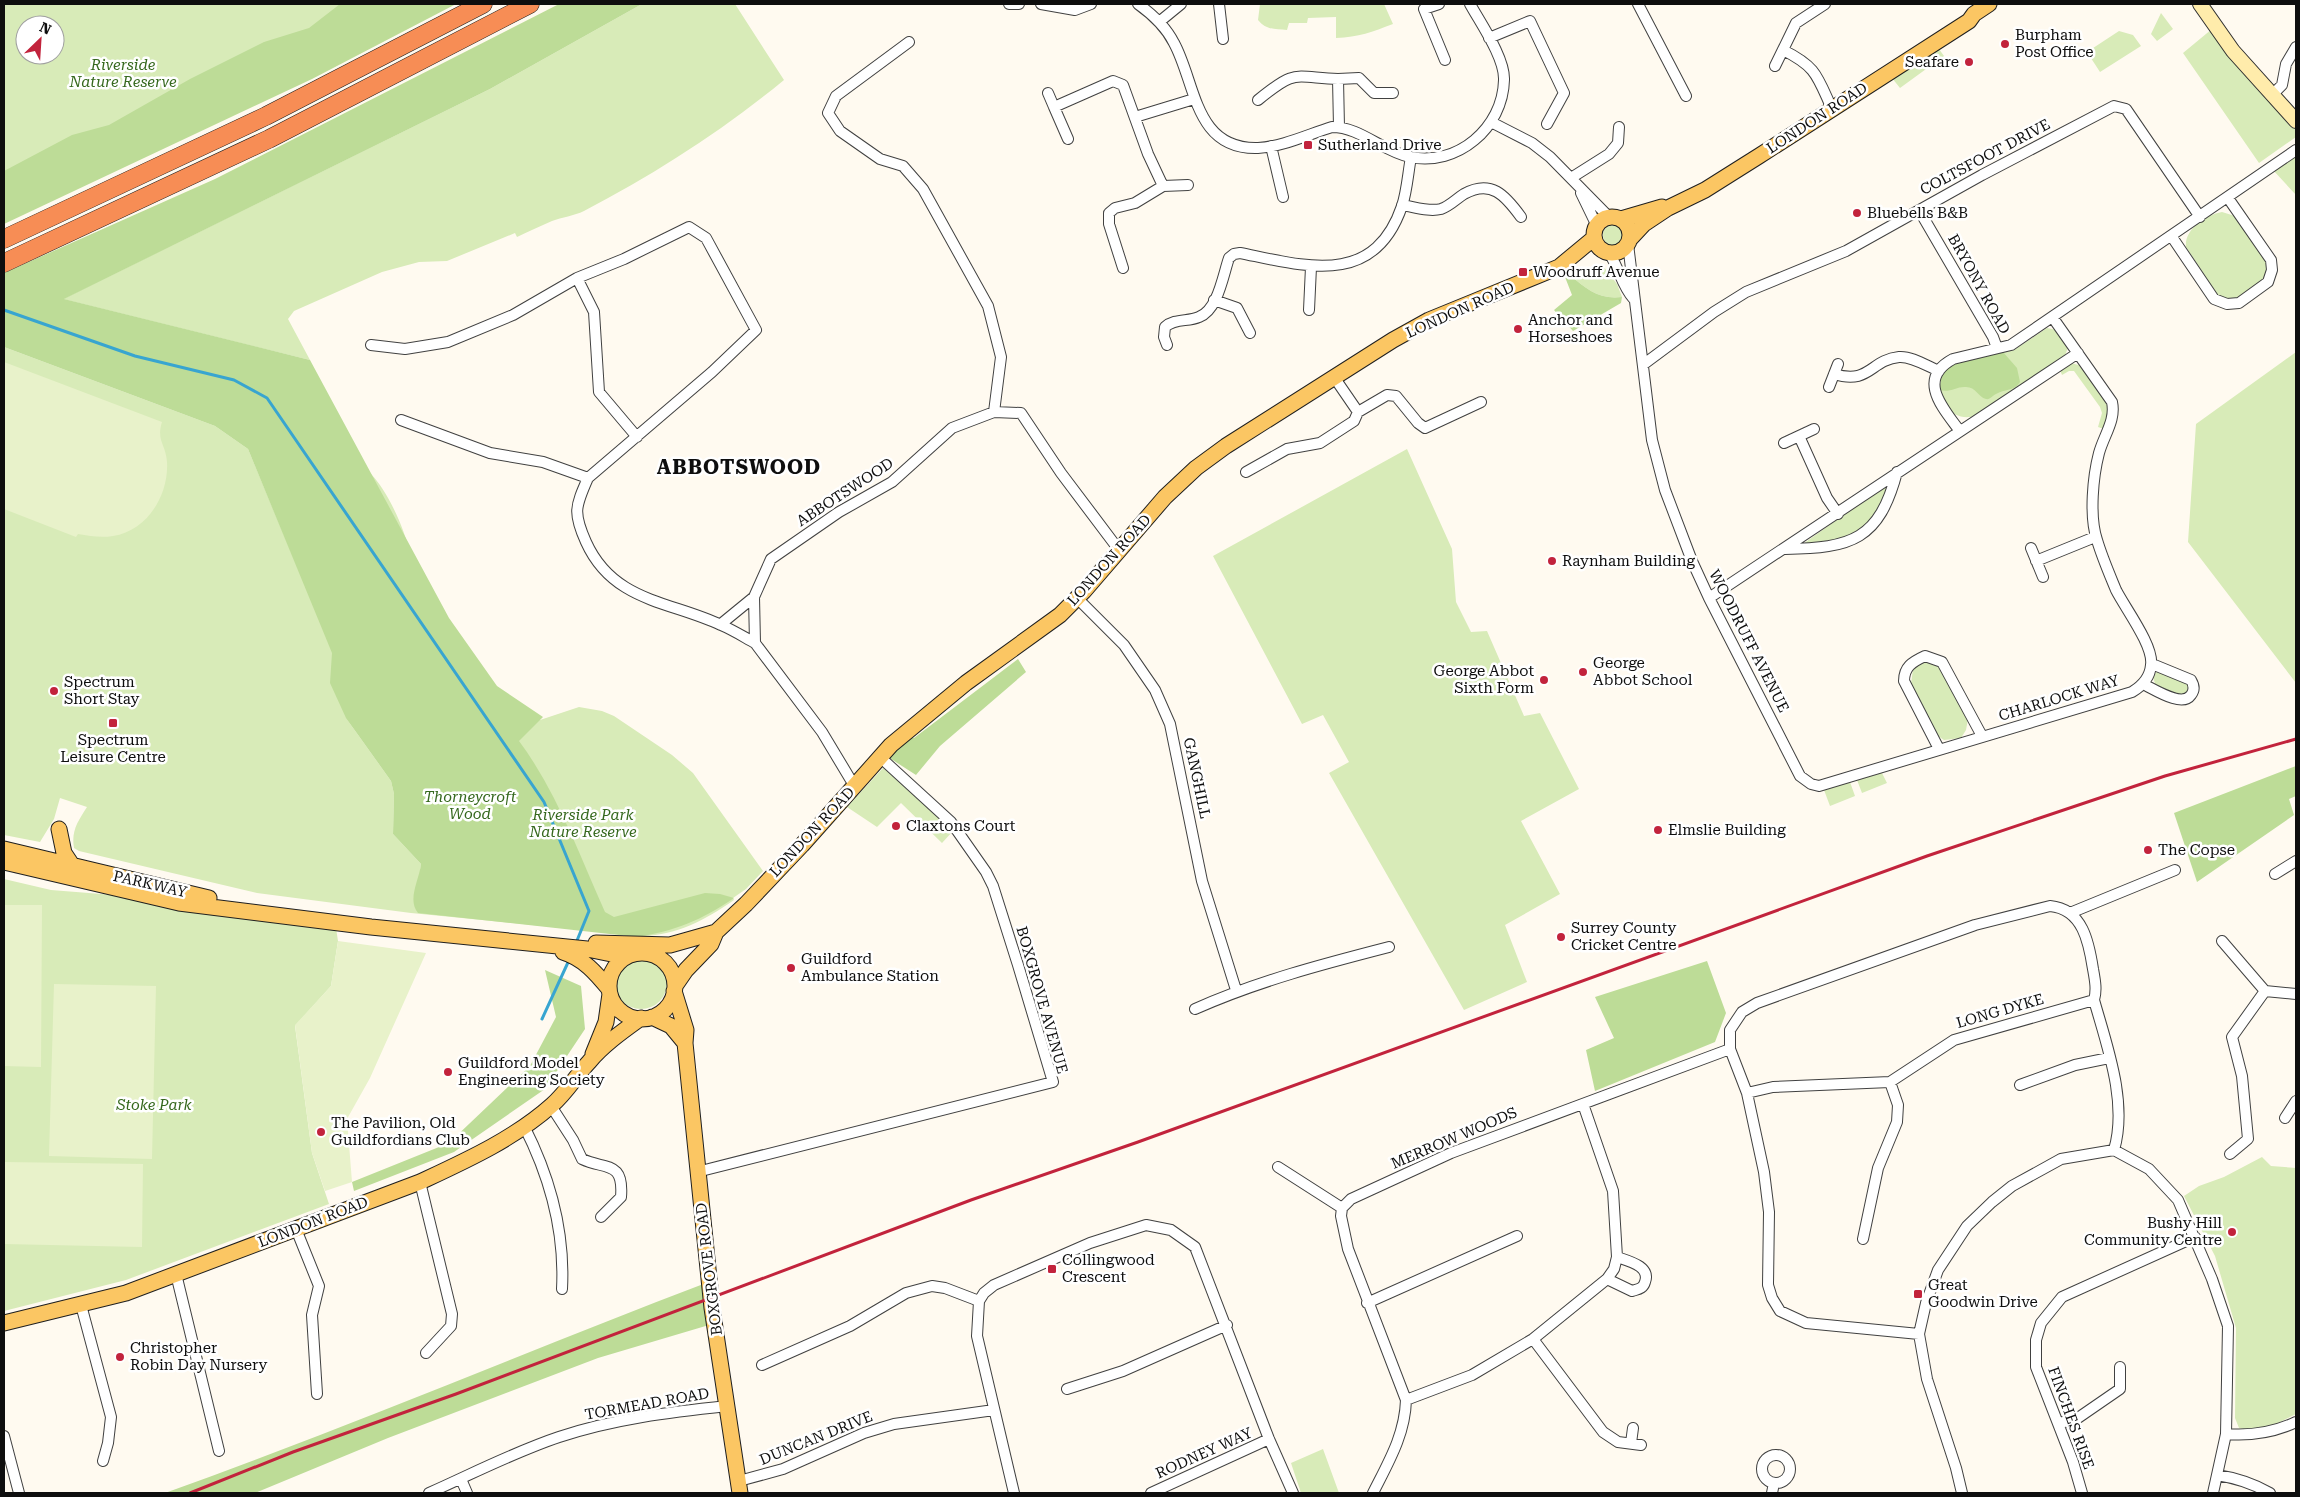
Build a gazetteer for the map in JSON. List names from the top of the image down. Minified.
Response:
{"streets":{"main road":["LONDON ROAD","PARKWAY","BOXGROVE ROAD"],"street":["COLTSFOOT DRIVE","BRYONY ROAD","ABBOTSWOOD","WOODRUFF AVENUE","CHARLOCK WAY","GANGHILL","BOXGROVE AVENUE","LONG DYKE","MERROW WOODS","TORMEAD ROAD","FINCHES RISE","DUNCAN DRIVE","RODNEY WAY"]},"crossings":[["LONDON ROAD","ABBOTSWOOD"],["LONDON ROAD","WOODRUFF AVENUE"],["LONDON ROAD","GANGHILL"],["LONDON ROAD","BOXGROVE AVENUE"],["LONDON ROAD","BOXGROVE ROAD"],["COLTSFOOT DRIVE","BRYONY ROAD"],["COLTSFOOT DRIVE","WOODRUFF AVENUE"],["WOODRUFF AVENUE","CHARLOCK WAY"],["BOXGROVE AVENUE","BOXGROVE ROAD"],["BOXGROVE ROAD","TORMEAD ROAD"],["BOXGROVE ROAD","DUNCAN DRIVE"]],"districts":["ABBOTSWOOD"],"parks":["Riverside Nature Reserve","Thorneycroft Wood","Riverside Park Nature Reserve","Stoke Park"],"places":{"other":["Burpham Post Office","Seafare","Bluebells B&B","Anchor and Horseshoes","Raynham Building","George Abbot School","George Abbot Sixth Form","Spectrum Short Stay","Claxtons Court","Elmslie Building","The Copse","Surrey County Cricket Centre","Guildford Ambulance Station","Guildford Model Engineering Society","The Pavilion, Old Guildfordians Club","Bushy Hill Community Centre","Christopher Robin Day Nursery"],"transit":["Sutherland Drive","Woodruff Avenue","Spectrum Leisure Centre","Collingwood Crescent","Great Goodwin Drive"]},"north":"top right"}
